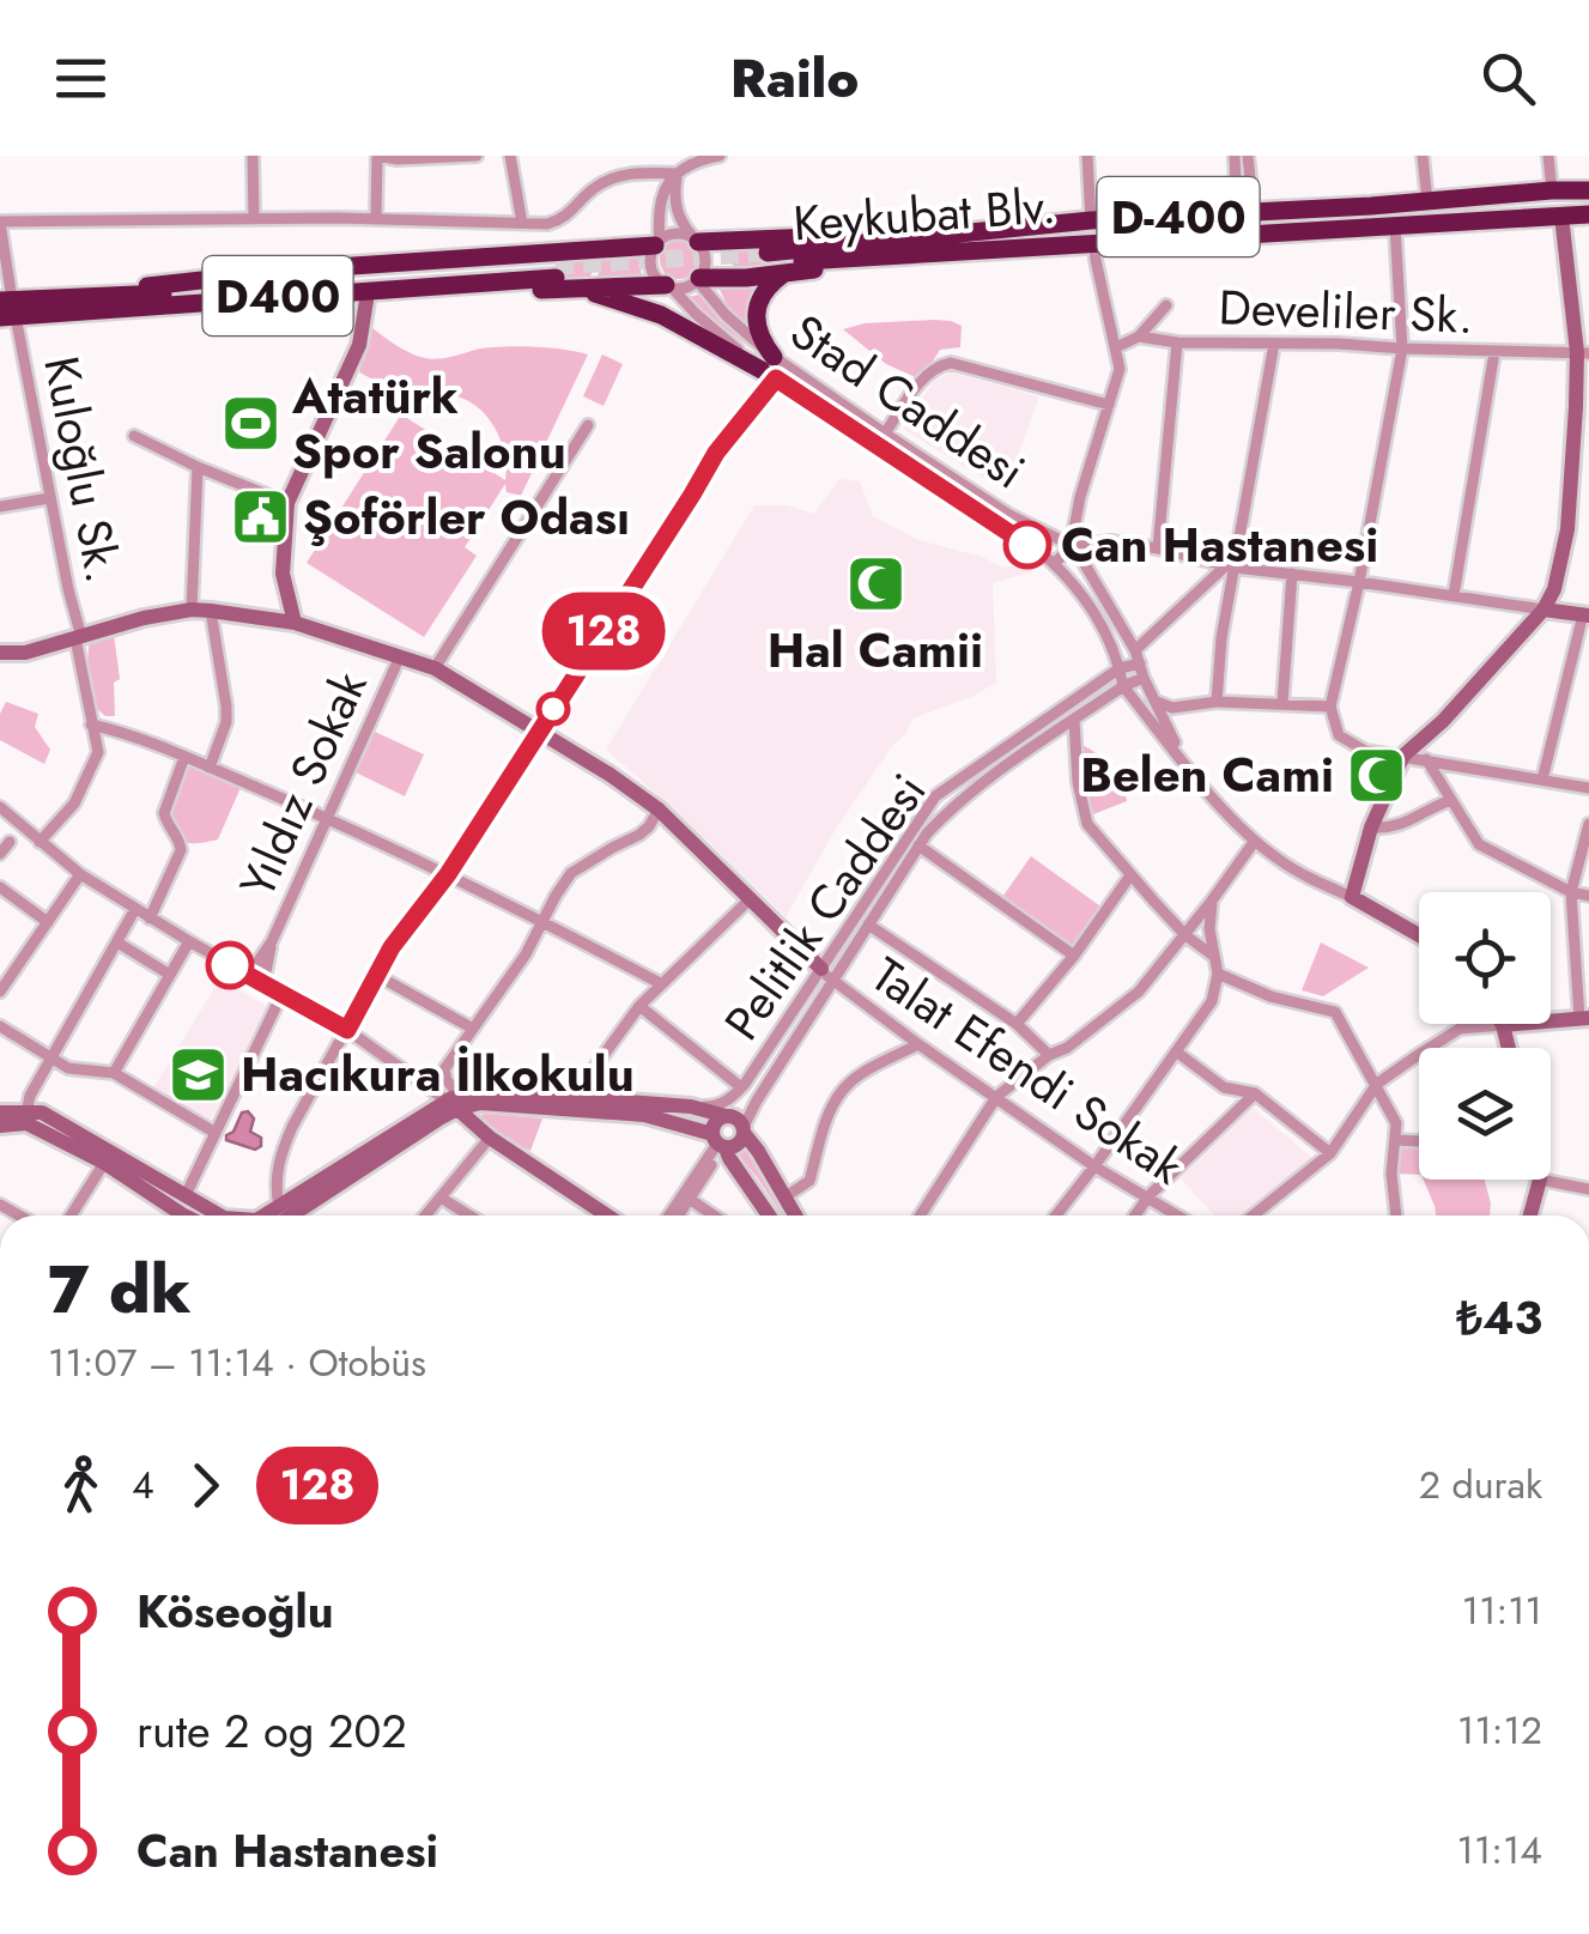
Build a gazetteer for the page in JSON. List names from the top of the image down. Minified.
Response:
{"streets":{"highway":["Keykubat Blv.","D-400","D400"],"street":["Develiler Sk.","Stad Caddesi","Kuloğlu Sk.","Yıldız Sokak","Pelitlik Caddesi","Talat Efendi Sokak"]},"crossings":[["D400","Kuloğlu Sk."],["Stad Caddesi","Pelitlik Caddesi"],["Pelitlik Caddesi","Talat Efendi Sokak"]],"places":{"sports":["Atatürk Spor Salonu"],"public building":["Şoförler Odası"],"other":["Can Hastanesi"],"mosque":["Hal Camii","Belen Cami"],"school or university":["Hacıkura İlkokulu"]},"lines":["bus line 128"],"page":{"header":"Railo","on_map":"128","heading":["7 dk","11:07 – 11:14 · Otobüs","₺43"],"legs":["4","128","2 durak"],"list":[{"name":"Köseoğlu","value":"11:11"},{"name":"rute 2 og 202","value":"11:12"},{"name":"Can Hastanesi","value":"11:14"}]}}
